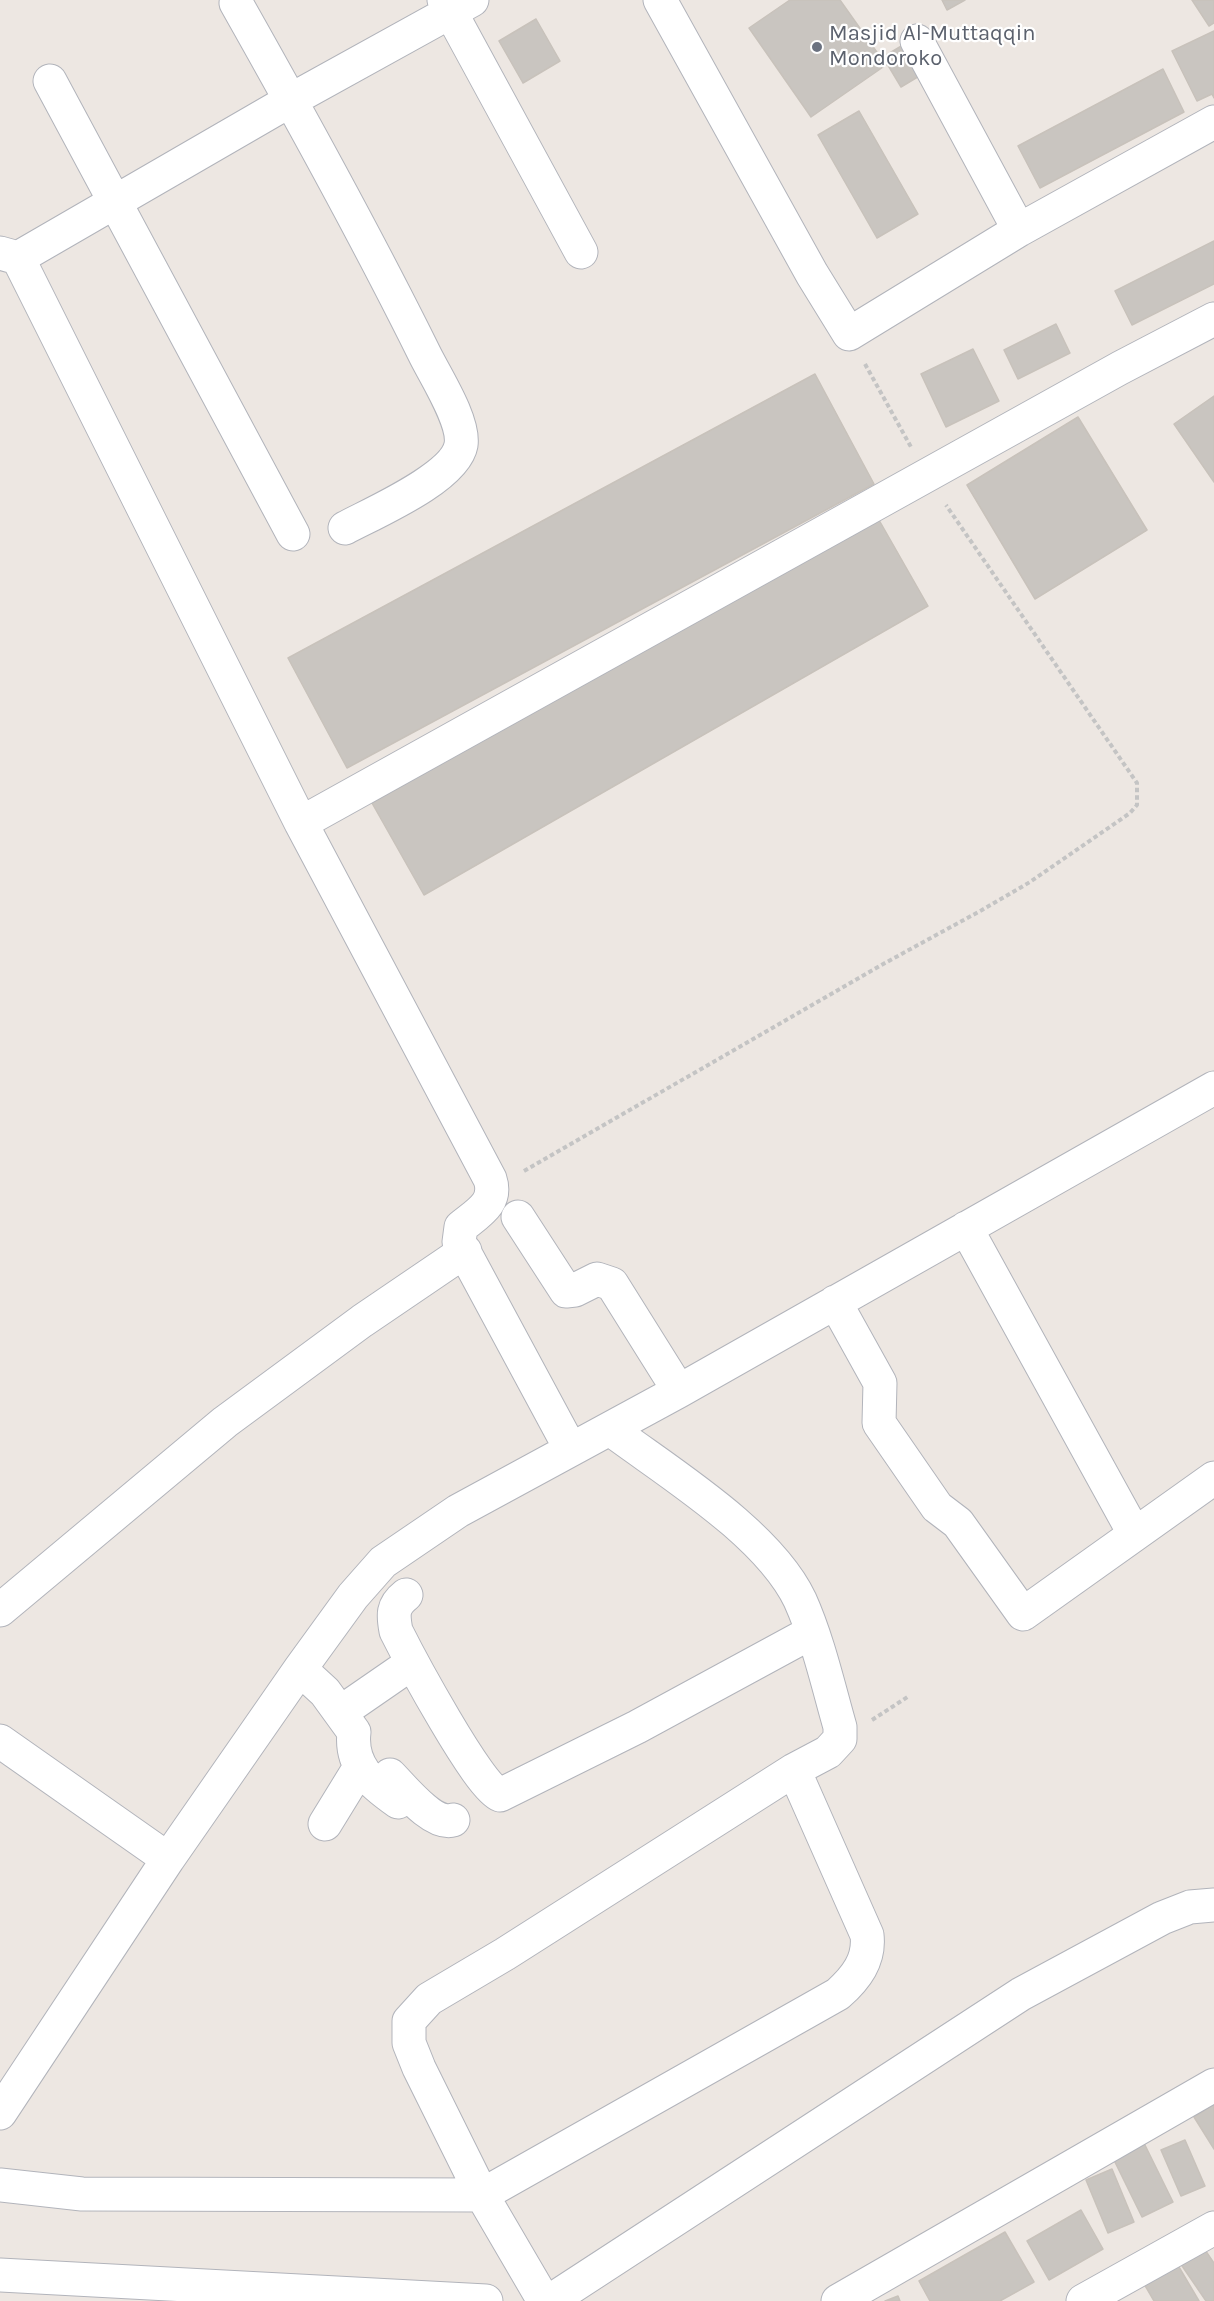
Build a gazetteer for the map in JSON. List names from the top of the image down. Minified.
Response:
{"places":["Masjid Al-Muttaqqin Mondoroko"]}
